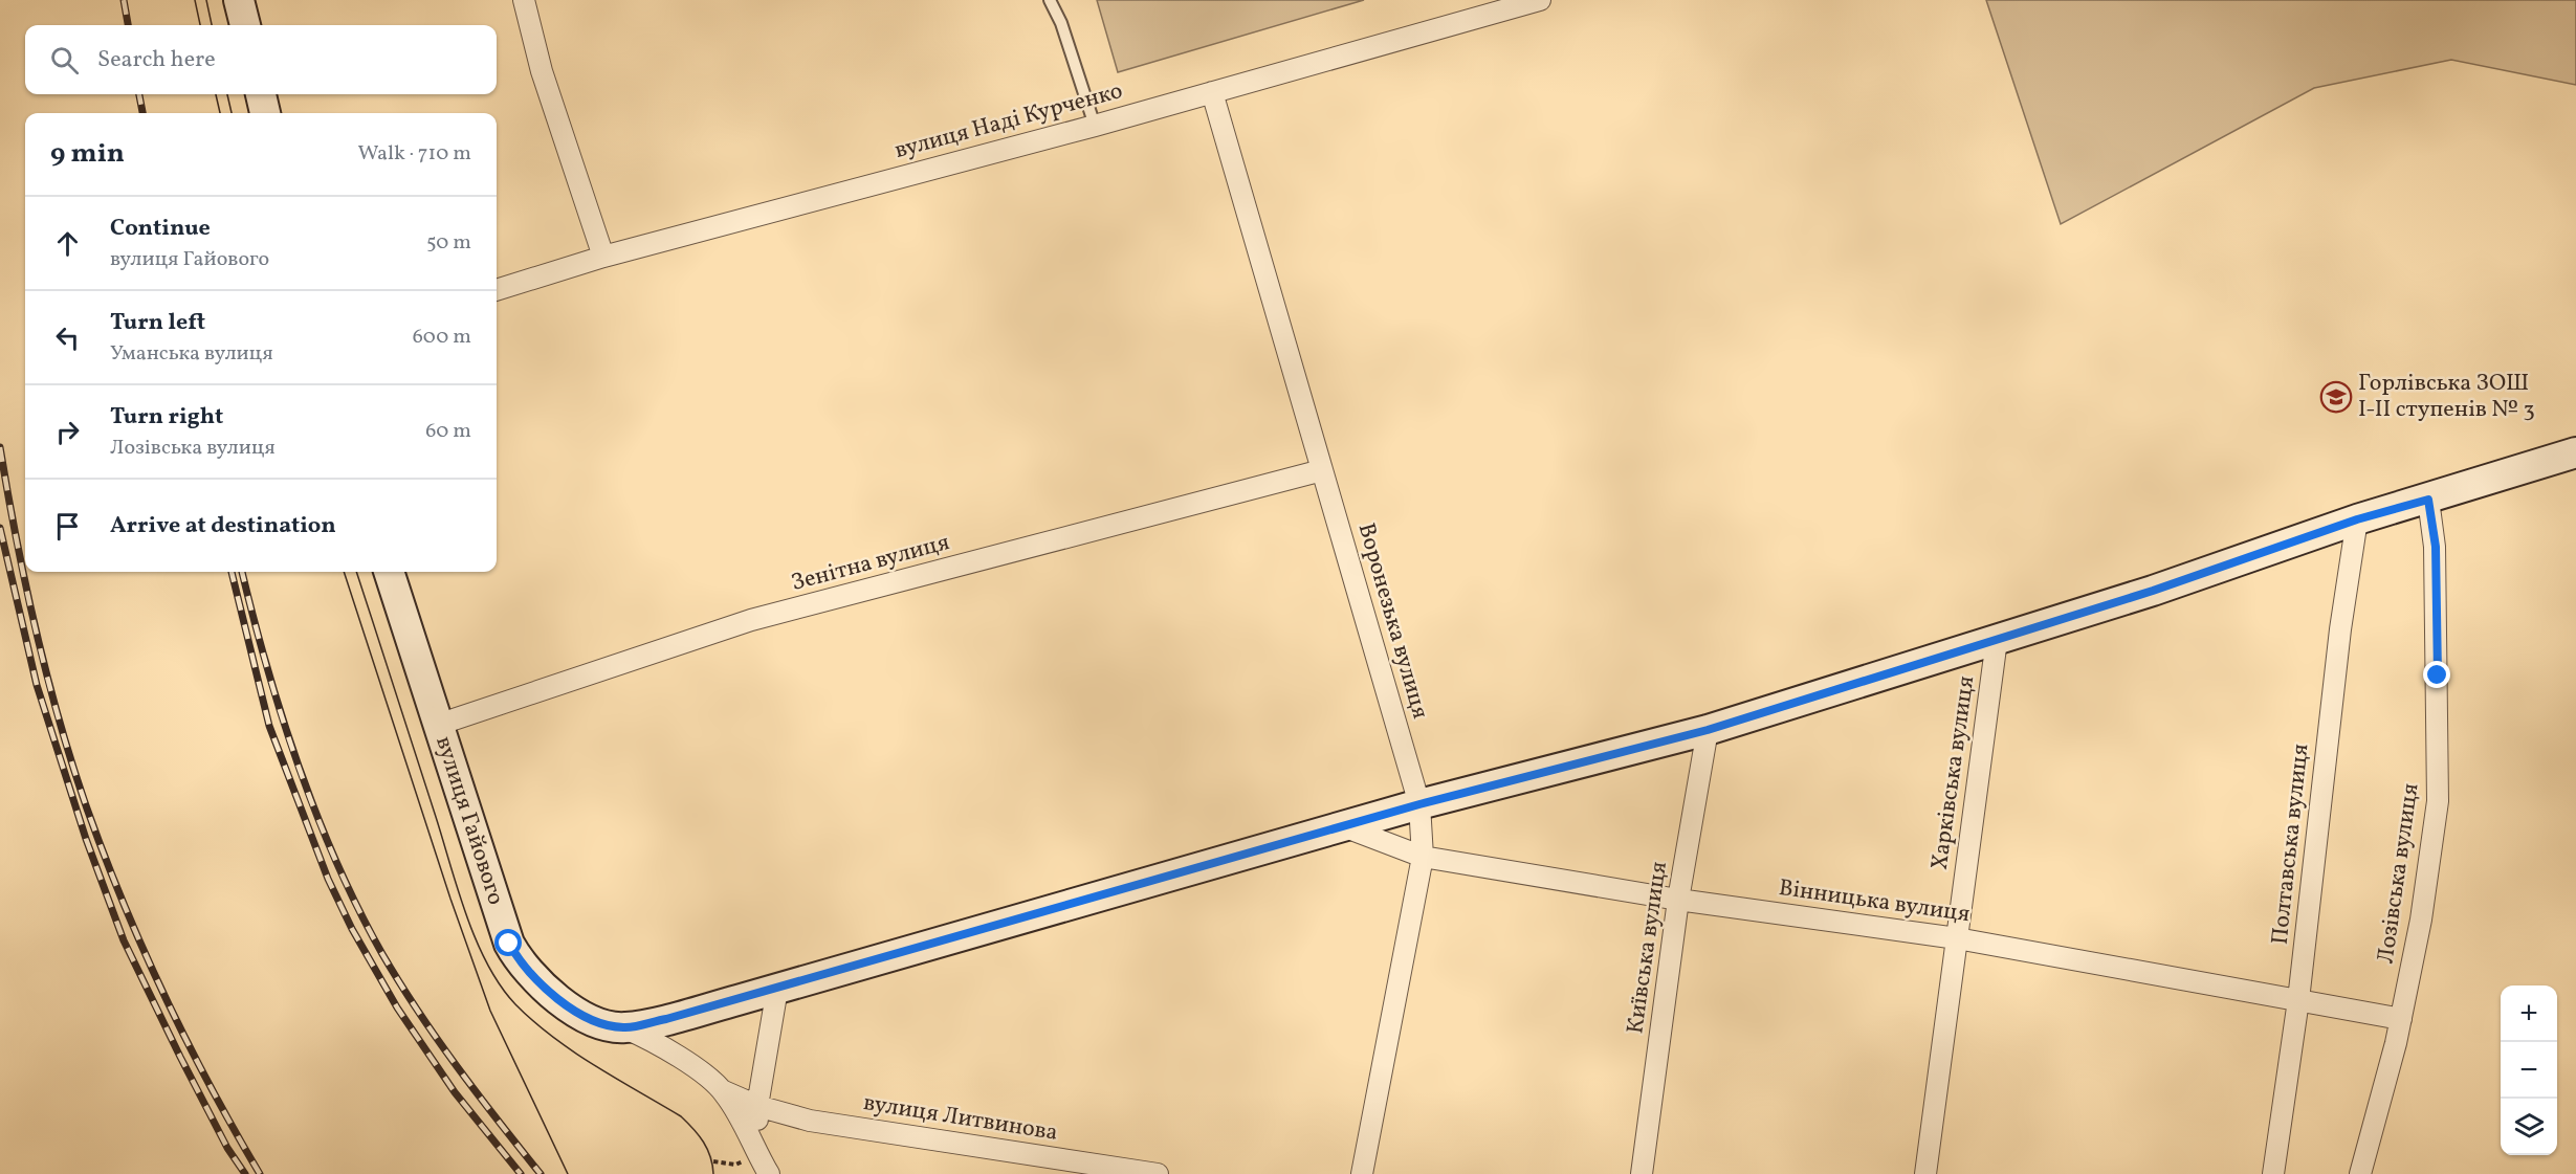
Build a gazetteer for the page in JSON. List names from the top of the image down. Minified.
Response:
{"streets":{"street":["вулиця Наді Курченко","Зенітна вулиця","Воронезька вулиця","Харківська вулиця","вулиця Гайового","Полтавська вулиця","Лозівська вулиця","Вінницька вулиця","Київська вулиця","вулиця Литвинова"]},"crossings":[["вулиця Наді Курченко","Воронезька вулиця"],["Зенітна вулиця","Воронезька вулиця"],["Зенітна вулиця","вулиця Гайового"],["Воронезька вулиця","Вінницька вулиця"],["Харківська вулиця","Вінницька вулиця"],["вулиця Гайового","вулиця Литвинова"],["Полтавська вулиця","Вінницька вулиця"],["Лозівська вулиця","Вінницька вулиця"],["Вінницька вулиця","Київська вулиця"]],"places":{"school or university":["Горлівська ЗОШ І-ІІ ступенів № 3"]},"page":{"search":"Search here","heading":["9 min","Walk · 710 m"],"list":[["Continue","вулиця Гайового","50 m"],["Turn left","Уманська вулиця","600 m"],["Turn right","Лозівська вулиця","60 m"],"Arrive at destination"],"map_buttons":["+","−"]}}
